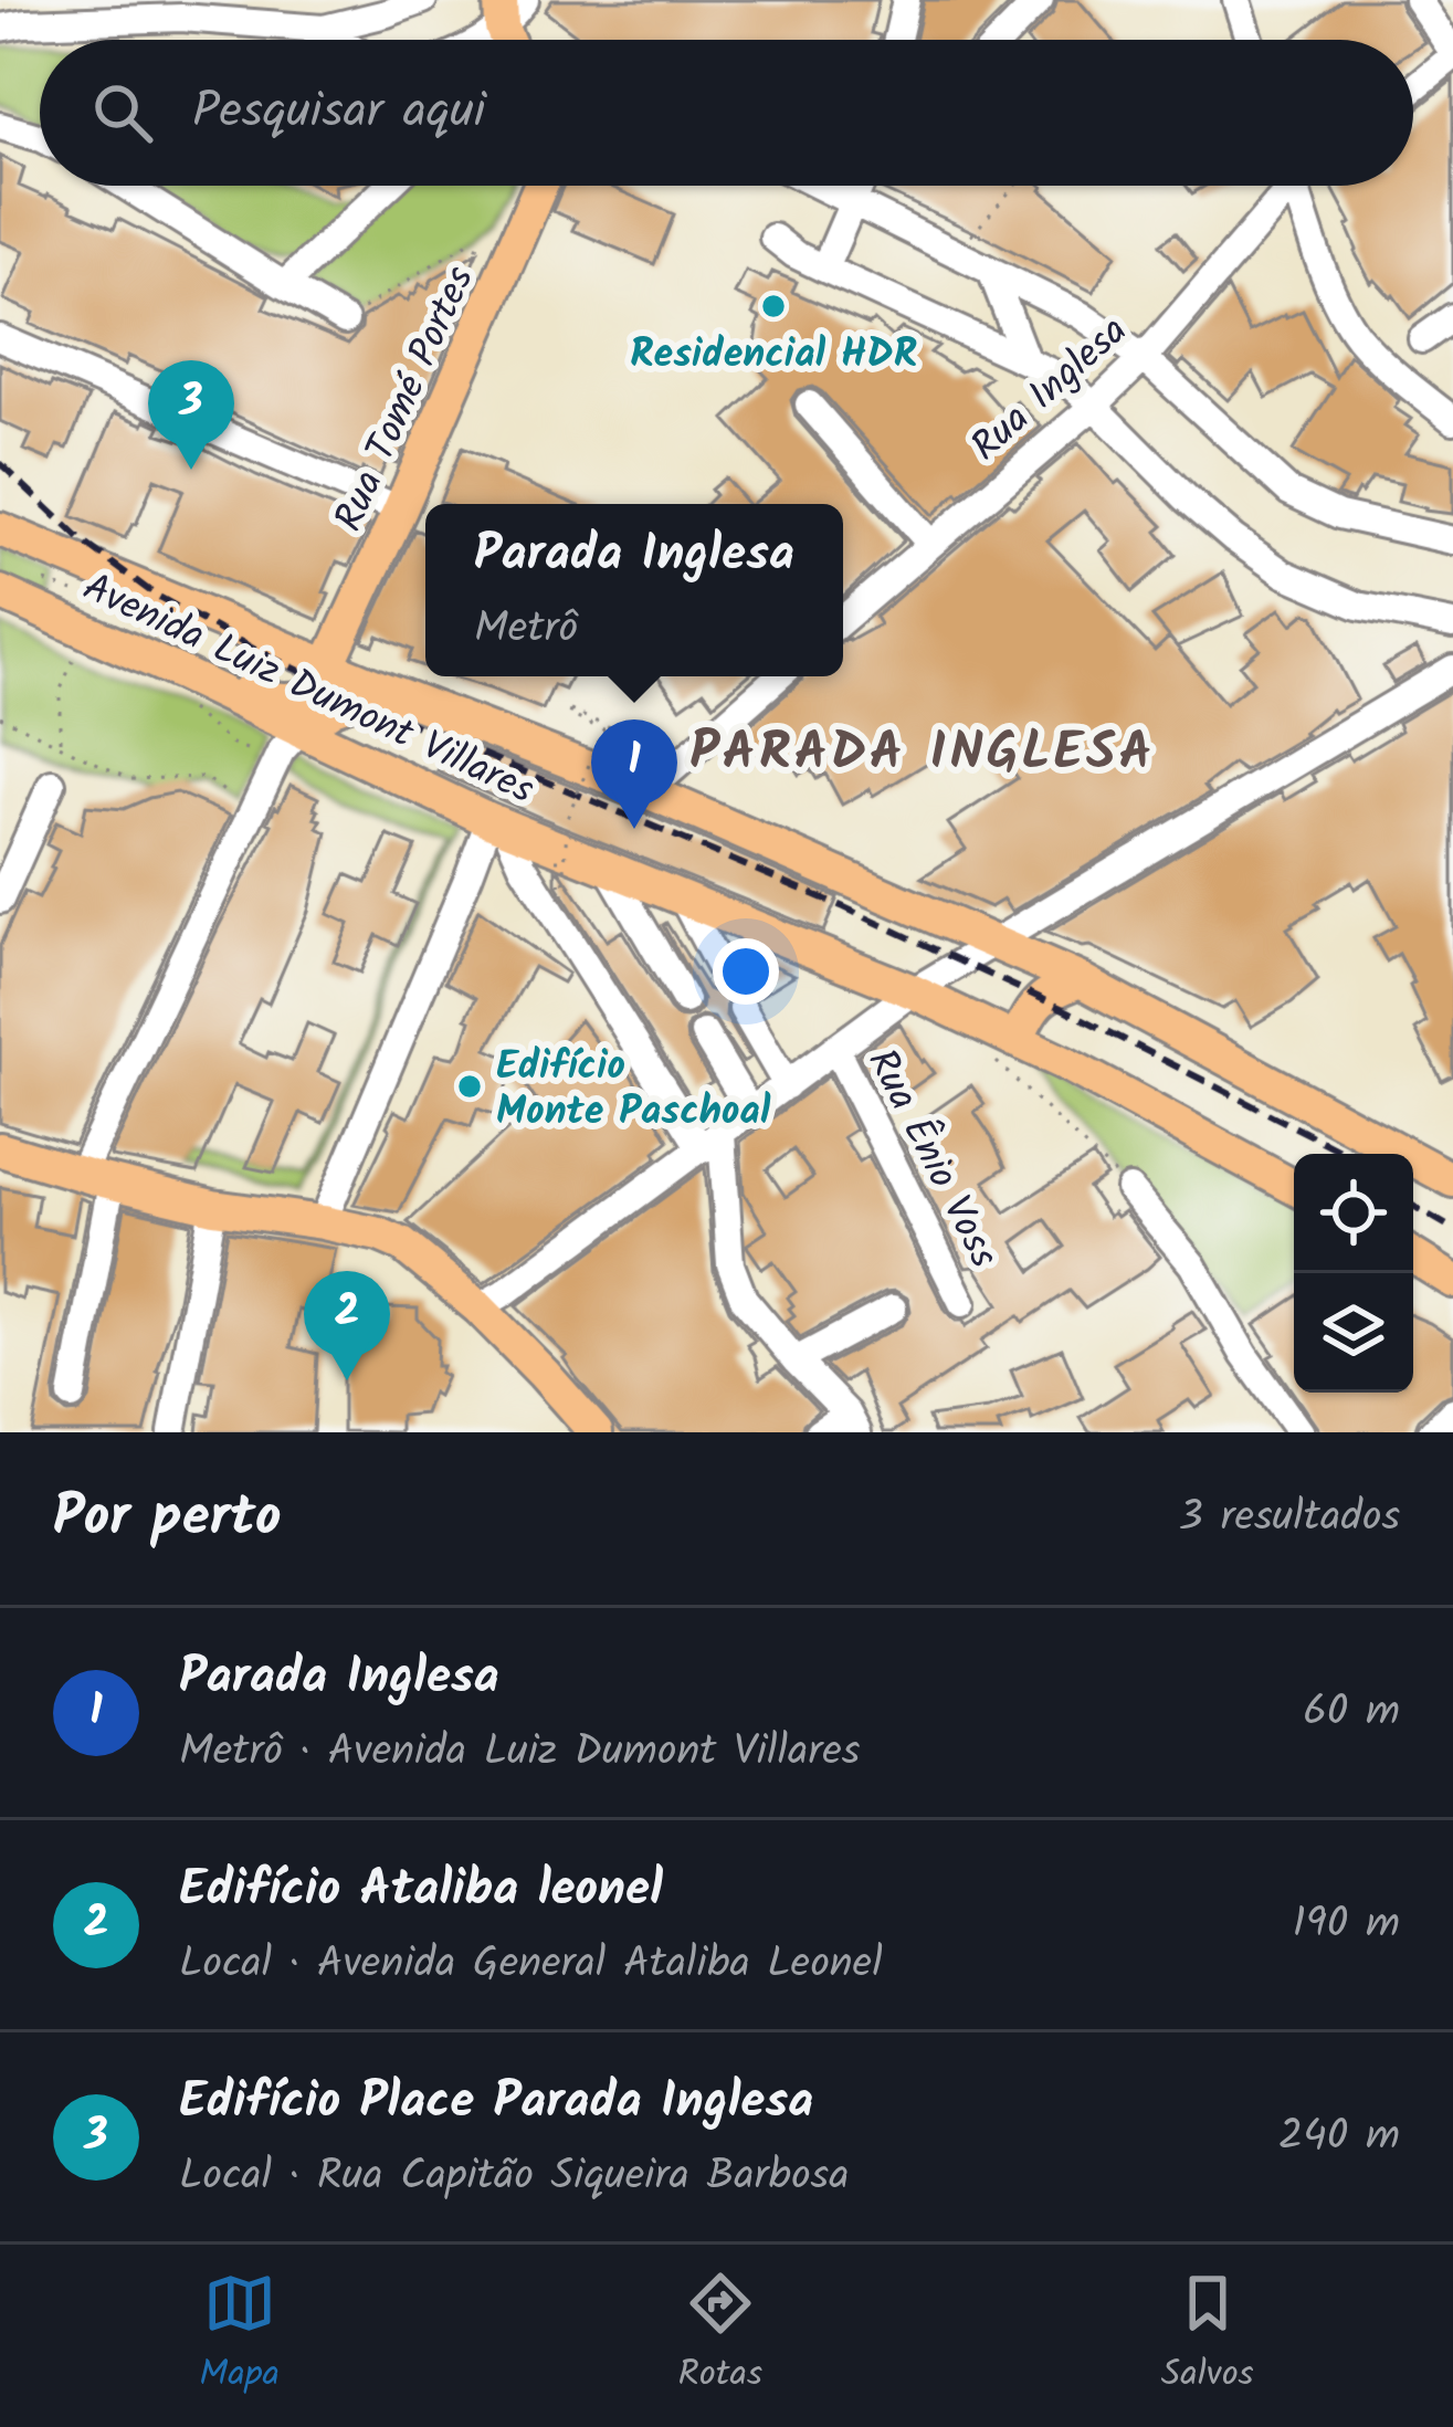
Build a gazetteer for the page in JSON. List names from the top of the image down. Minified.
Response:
{"streets":{"main road":["Rua Tomé Portes","Avenida Luiz Dumont Villares"],"street":["Rua Inglesa","Rua Ênio Voss"]},"crossings":[["Rua Tomé Portes","Avenida Luiz Dumont Villares"]],"districts":["PARADA INGLESA"],"places":["Residencial HDR","Edifício Monte Paschoal"],"page":{"search":"Pesquisar aqui","pins":["3","1","2"],"popup":["Parada Inglesa","Metrô"],"heading":["Por perto","3 resultados"],"list":[{"mark":"1","name":"Parada Inglesa","note":"Metrô · Avenida Luiz Dumont Villares","value":"60 m"},{"mark":"2","name":"Edifício Ataliba leonel","note":"Local · Avenida General Ataliba Leonel","value":"190 m"},{"mark":"3","name":"Edifício Place Parada Inglesa","note":"Local · Rua Capitão Siqueira Barbosa","value":"240 m"}],"nav":["Mapa","Rotas","Salvos"]}}
